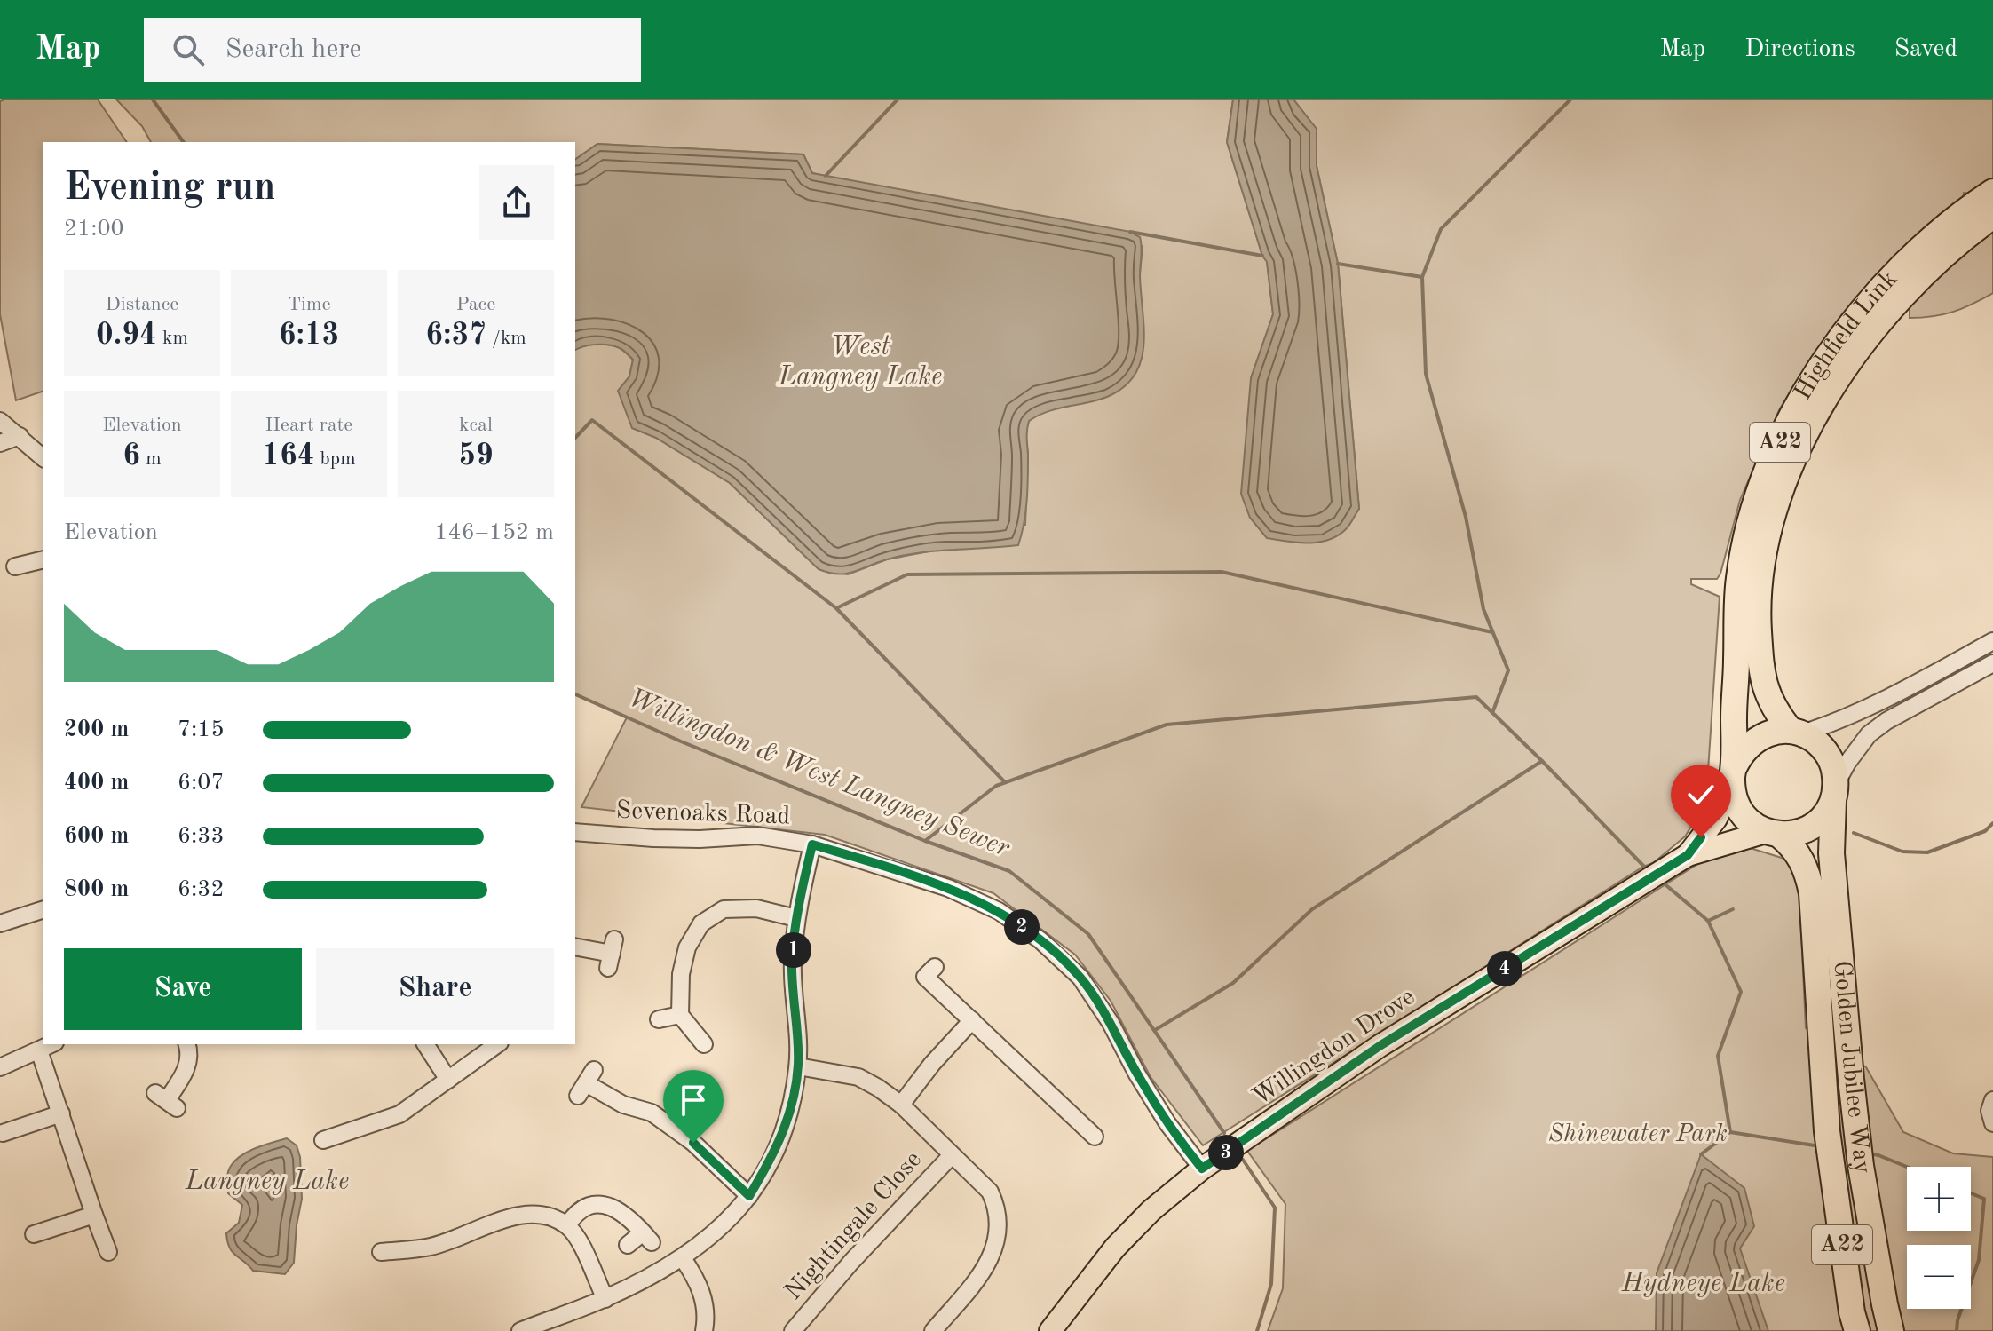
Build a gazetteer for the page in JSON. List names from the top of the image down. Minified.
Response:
{"streets":{"highway":["Highfield Link","A22","Golden Jubilee Way"],"main road":["Willingdon Drove"],"street":["Sevenoaks Road","Nightingale Close"]},"crossings":[["Highfield Link","Willingdon Drove"],["Highfield Link","Golden Jubilee Way"],["Sevenoaks Road","Willingdon Drove"],["Willingdon Drove","Golden Jubilee Way"]],"water":["West Langney Lake","Willingdon & West Langney Sewer","Langney Lake","Hydneye Lake"],"parks":["Shinewater Park"],"page":{"header":"Map","search":"Search here","nav":["Map","Directions","Saved"],"heading":["Evening run","21:00"],"stats":[["Distance","0.94 km"],["Time","6:13"],["Pace","6:37 /km"],["Elevation","6 m"],["Heart rate","164 bpm"],["kcal","59"]],"chart":["Elevation","146–152 m"],"list":[{"name":"200 m","note":"7:15"},{"name":"400 m","note":"6:07"},{"name":"600 m","note":"6:33"},{"name":"800 m","note":"6:32"}],"pins":["2","1","4","3"],"buttons":["Save","Share"],"map_buttons":["+","−"]}}
